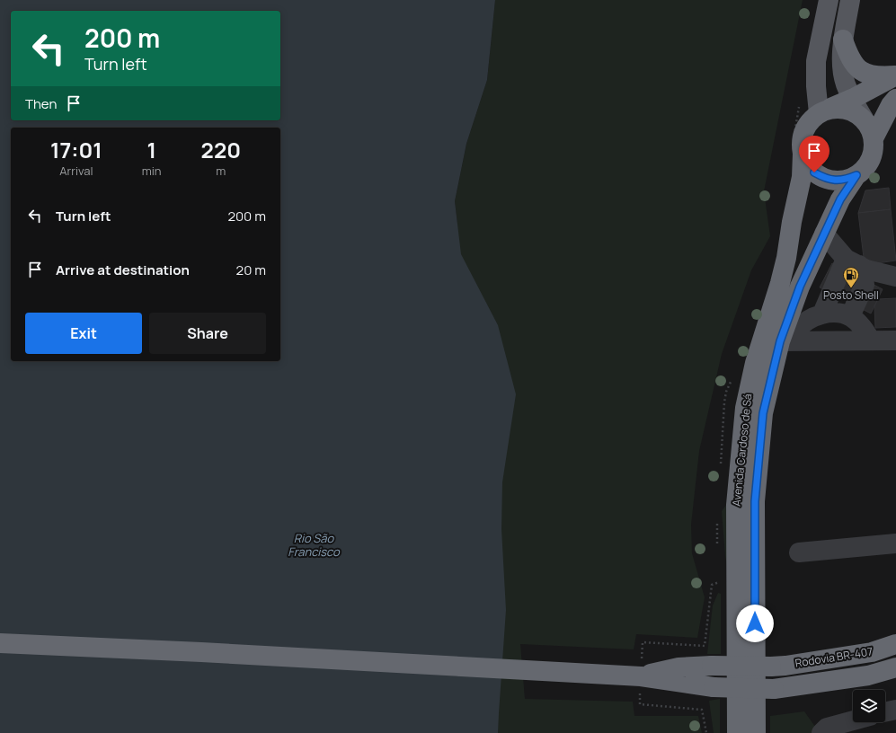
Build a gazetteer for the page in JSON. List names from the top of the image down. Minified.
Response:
{"streets":{"highway":["Avenida Cardoso de Sá","Rodovia BR-407"]},"water":["Rio São Francisco"],"places":{"fuel station":["Posto Shell"]},"page":{"turn":["200 m","Turn left"],"then":"Then","eta":["17:01","Arrival","1","min","220","m"],"list":[{"name":"Turn left","value":"200 m"},{"name":"Arrive at destination","value":"20 m"}],"buttons":["Exit","Share"]}}
